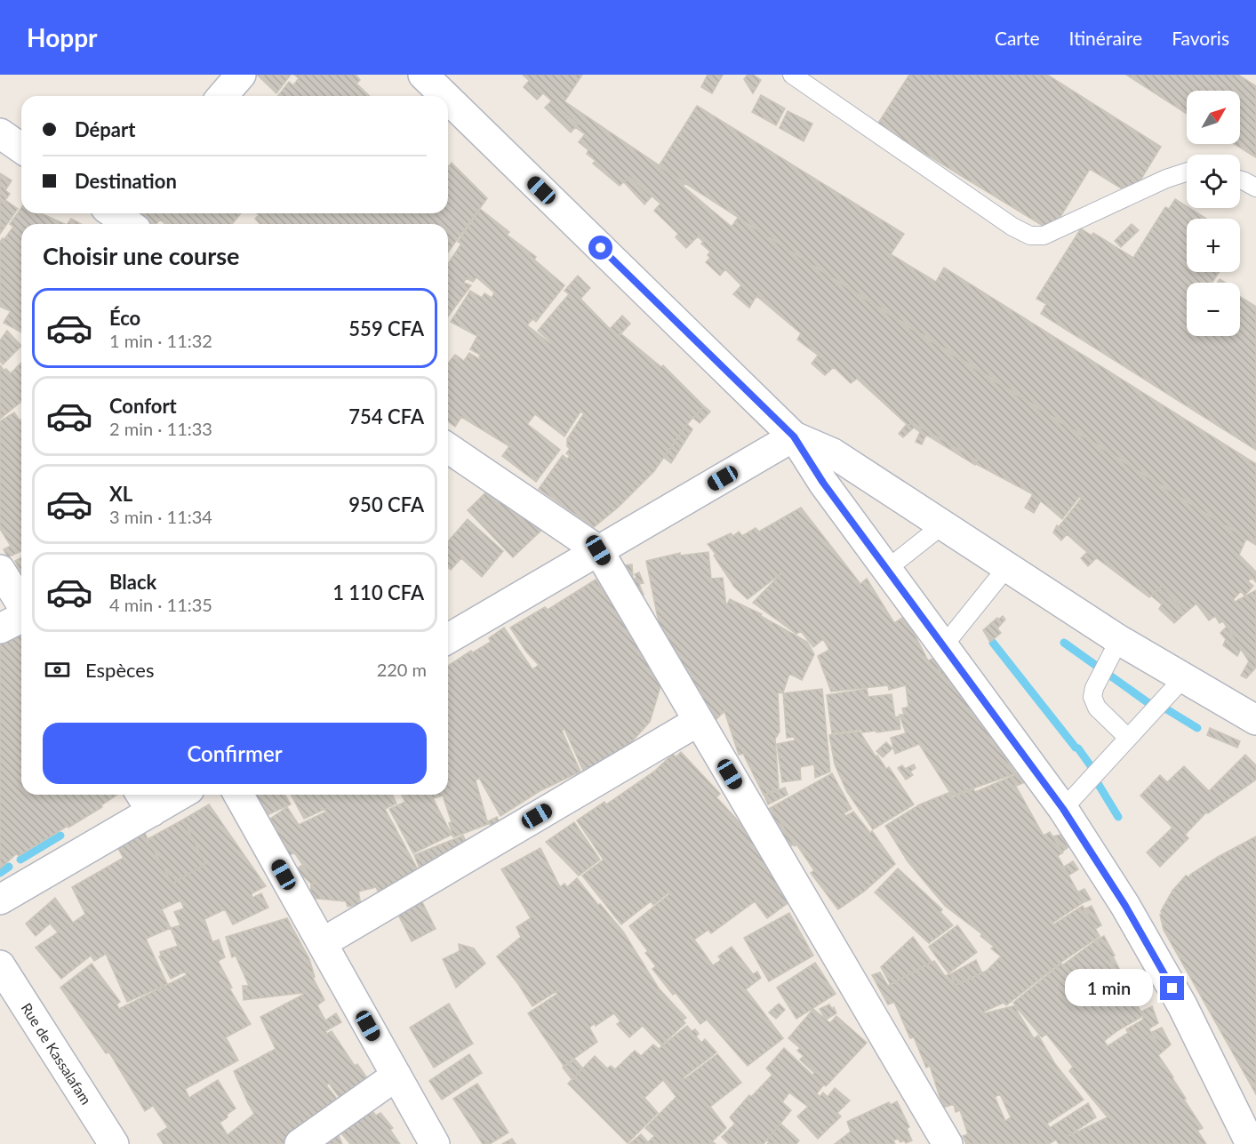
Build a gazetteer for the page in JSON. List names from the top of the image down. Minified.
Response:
{"streets":{"street":["Rue de Kassalafam"]},"north":"top right","page":{"header":"Hoppr","nav":["Carte","Itinéraire","Favoris"],"map_buttons":["+","−"],"banner":["Départ","Destination"],"heading":"Choisir une course","list":[{"name":"Éco","note":"1 min · 11:32","value":"559 CFA"},{"name":"Confort","note":"2 min · 11:33","value":"754 CFA"},{"name":"XL","note":"3 min · 11:34","value":"950 CFA"},{"name":"Black","note":"4 min · 11:35","value":"1 110 CFA"}],"pay":["Espèces","220 m"],"buttons":"Confirmer","bubble":"1 min"}}
